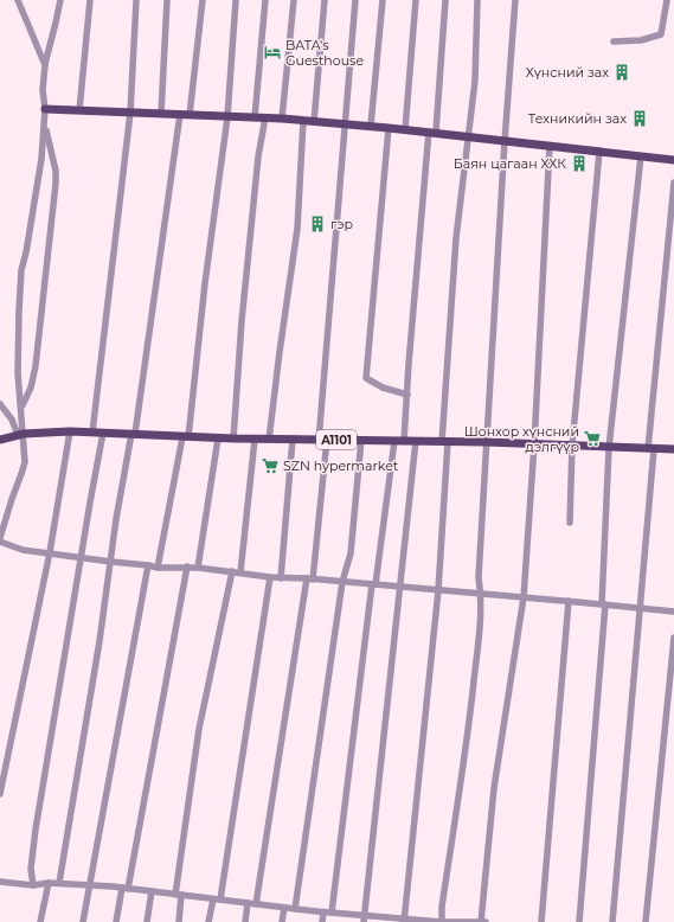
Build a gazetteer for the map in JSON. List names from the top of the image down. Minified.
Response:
{"streets":{"main road":["A1101"]},"places":{"hotel":["BATA's Guesthouse"],"building":["Хүнсний зах","Техникийн зах","Баян цагаан ХХК","гэр"],"supermarket":["Шонхор хүнсний дэлгүүр","SZN hypermarket"]}}
